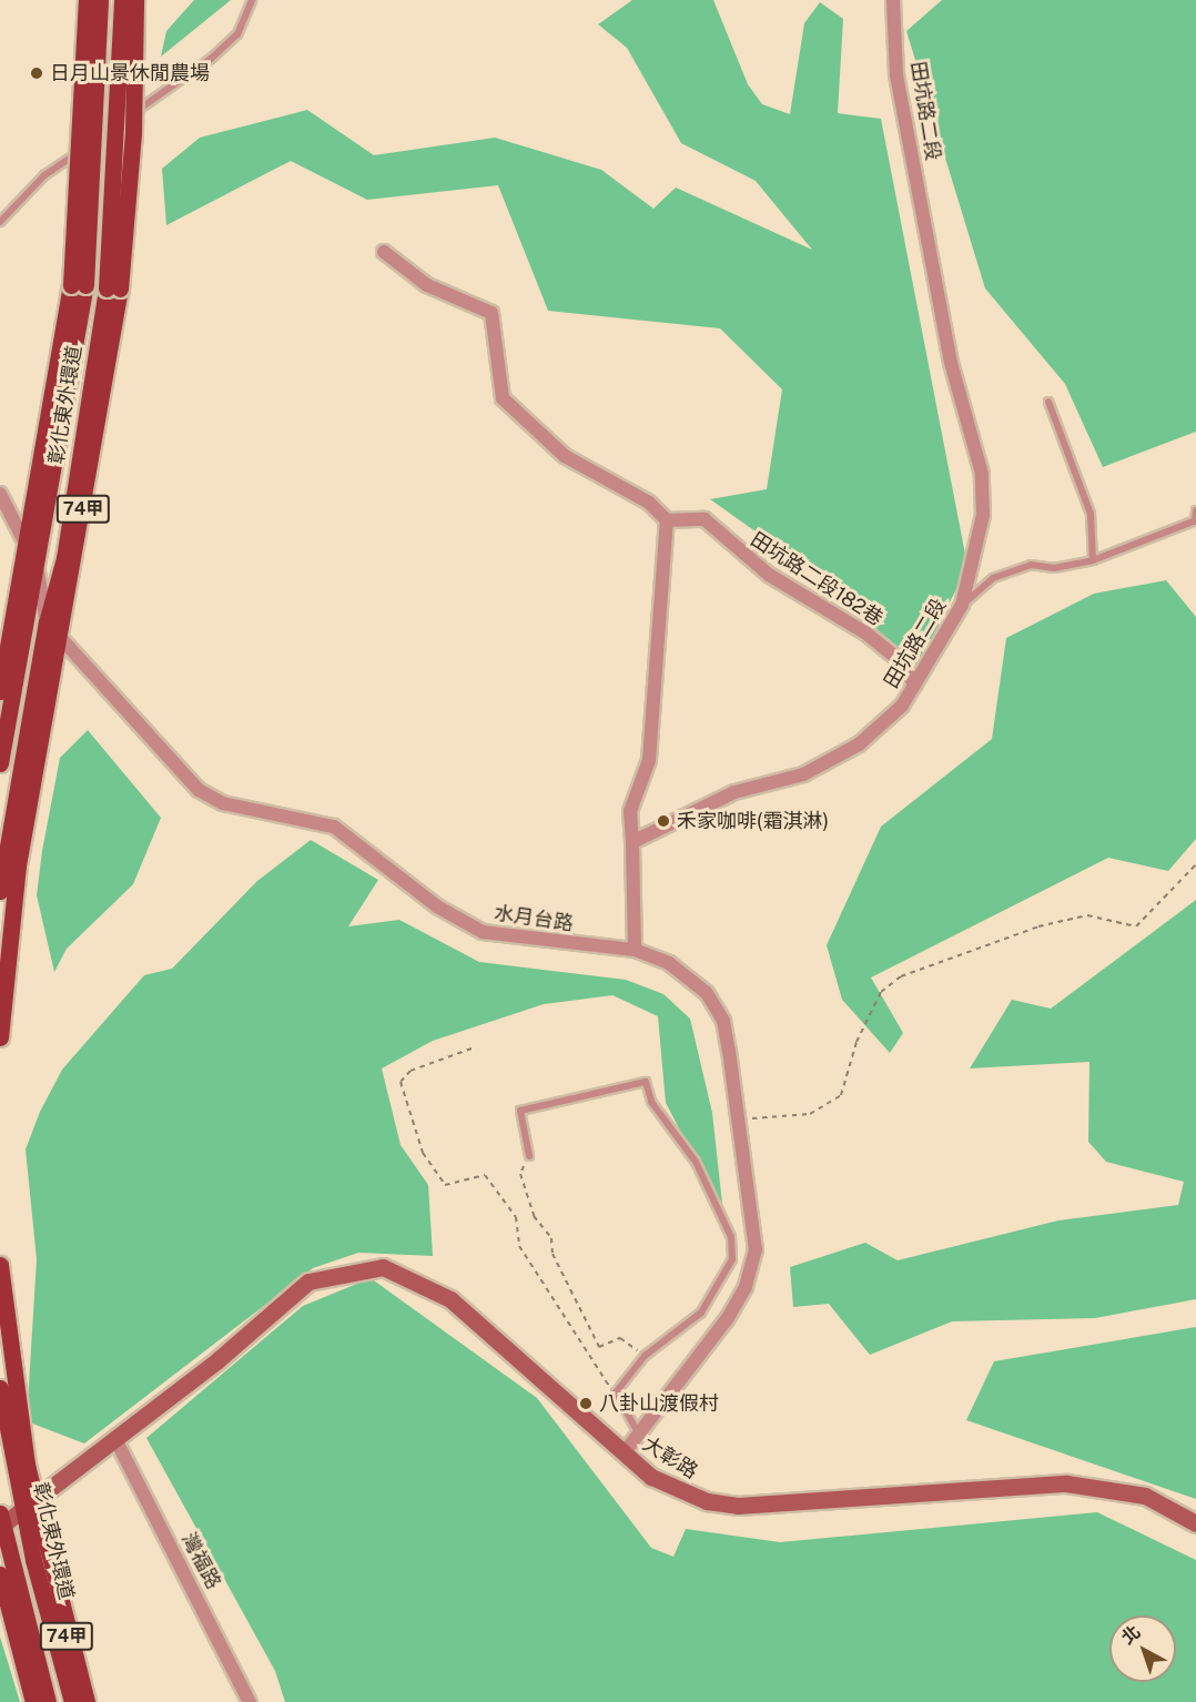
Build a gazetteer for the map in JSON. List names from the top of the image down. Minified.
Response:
{"streets":{"main road":["彰化東外環道","74甲","大彰路"],"street":["田坑路二段","田坑路二段182巷","水月台路","灣福路"]},"crossings":[["田坑路二段","田坑路二段182巷"],["彰化東外環道","74甲"],["彰化東外環道","水月台路"],["彰化東外環道","大彰路"],["74甲","大彰路"],["水月台路","大彰路"],["大彰路","灣福路"]],"places":["日月山景休閒農場","禾家咖啡(霜淇淋)","八卦山渡假村"],"north":"top left"}
